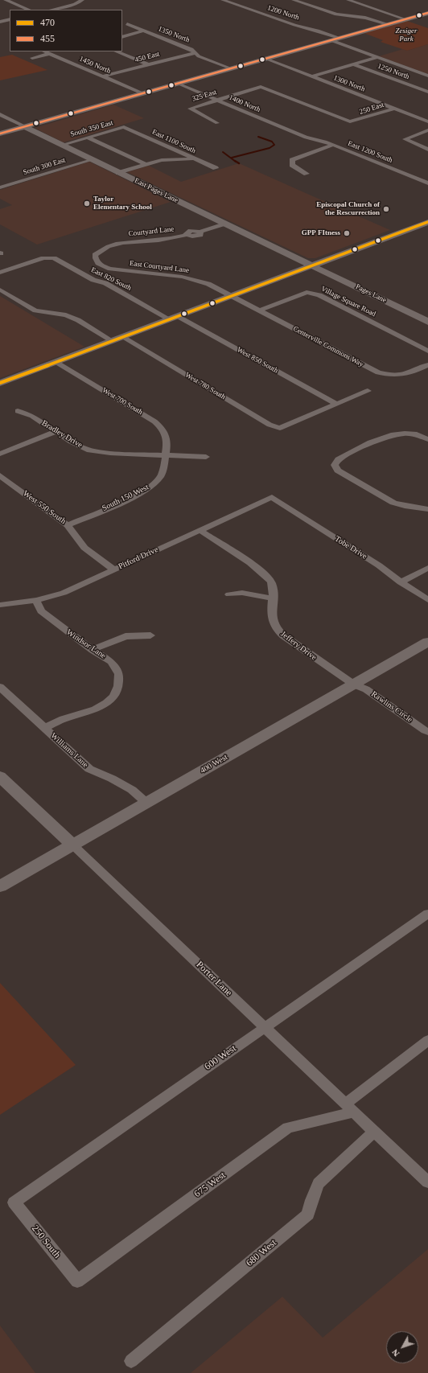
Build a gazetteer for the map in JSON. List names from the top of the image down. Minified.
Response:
{"streets":{"main road":["East Pages Lane","Pages Lane","400 West","Porter Lane"],"street":["1200 North","1350 North","450 East","1450 North","1250 North","1300 North","325 East","1400 North","250 East","South 350 East","East 1100 South","East 1200 South","South 300 East","Courtyard Lane","East Courtyard Lane","East 820 South","Village Square Road","Centerville Commons Way","West 850 South","West 780 South","West 700 South","Bradley Drive","South 150 West","West 550 South","Tobe Drive","Pitford Drive","Windsor Lane","Jeffery Drive","Rawlins Circle","Williams Lane","600 West","675 West","250 South","680 West"]},"crossings":[["1350 North","450 East"],["450 East","1450 North"],["1300 North","250 East"],["325 East","1400 North"],["325 East","250 East"],["1400 North","East 1200 South"],["South 350 East","East 1100 South"],["South 350 East","East Pages Lane"],["South 300 East","East Pages Lane"],["East Pages Lane","Courtyard Lane"],["East Pages Lane","Pages Lane"],["Courtyard Lane","East Courtyard Lane"],["East Courtyard Lane","Centerville Commons Way"],["East 820 South","West 850 South"],["Village Square Road","Centerville Commons Way"],["West 850 South","West 780 South"],["West 700 South","Bradley Drive"],["West 700 South","South 150 West"],["Bradley Drive","South 150 West"],["South 150 West","West 550 South"],["West 550 South","Pitford Drive"],["Tobe Drive","Pitford Drive"],["Pitford Drive","Windsor Lane"],["Pitford Drive","Jeffery Drive"],["Windsor Lane","Williams Lane"],["Jeffery Drive","Rawlins Circle"],["Jeffery Drive","400 West"],["Rawlins Circle","400 West"],["Williams Lane","400 West"],["400 West","Porter Lane"],["Porter Lane","600 West"],["Porter Lane","675 West"],["Porter Lane","680 West"],["600 West","250 South"],["675 West","250 South"]],"parks":["Zesiger Park"],"places":["Taylor Elementary School","Episcopal Church of the Rescurrection","GPP FItness"],"lines":["transit line 455","transit line 470"],"legend":["470","455"],"north":"bottom left"}
